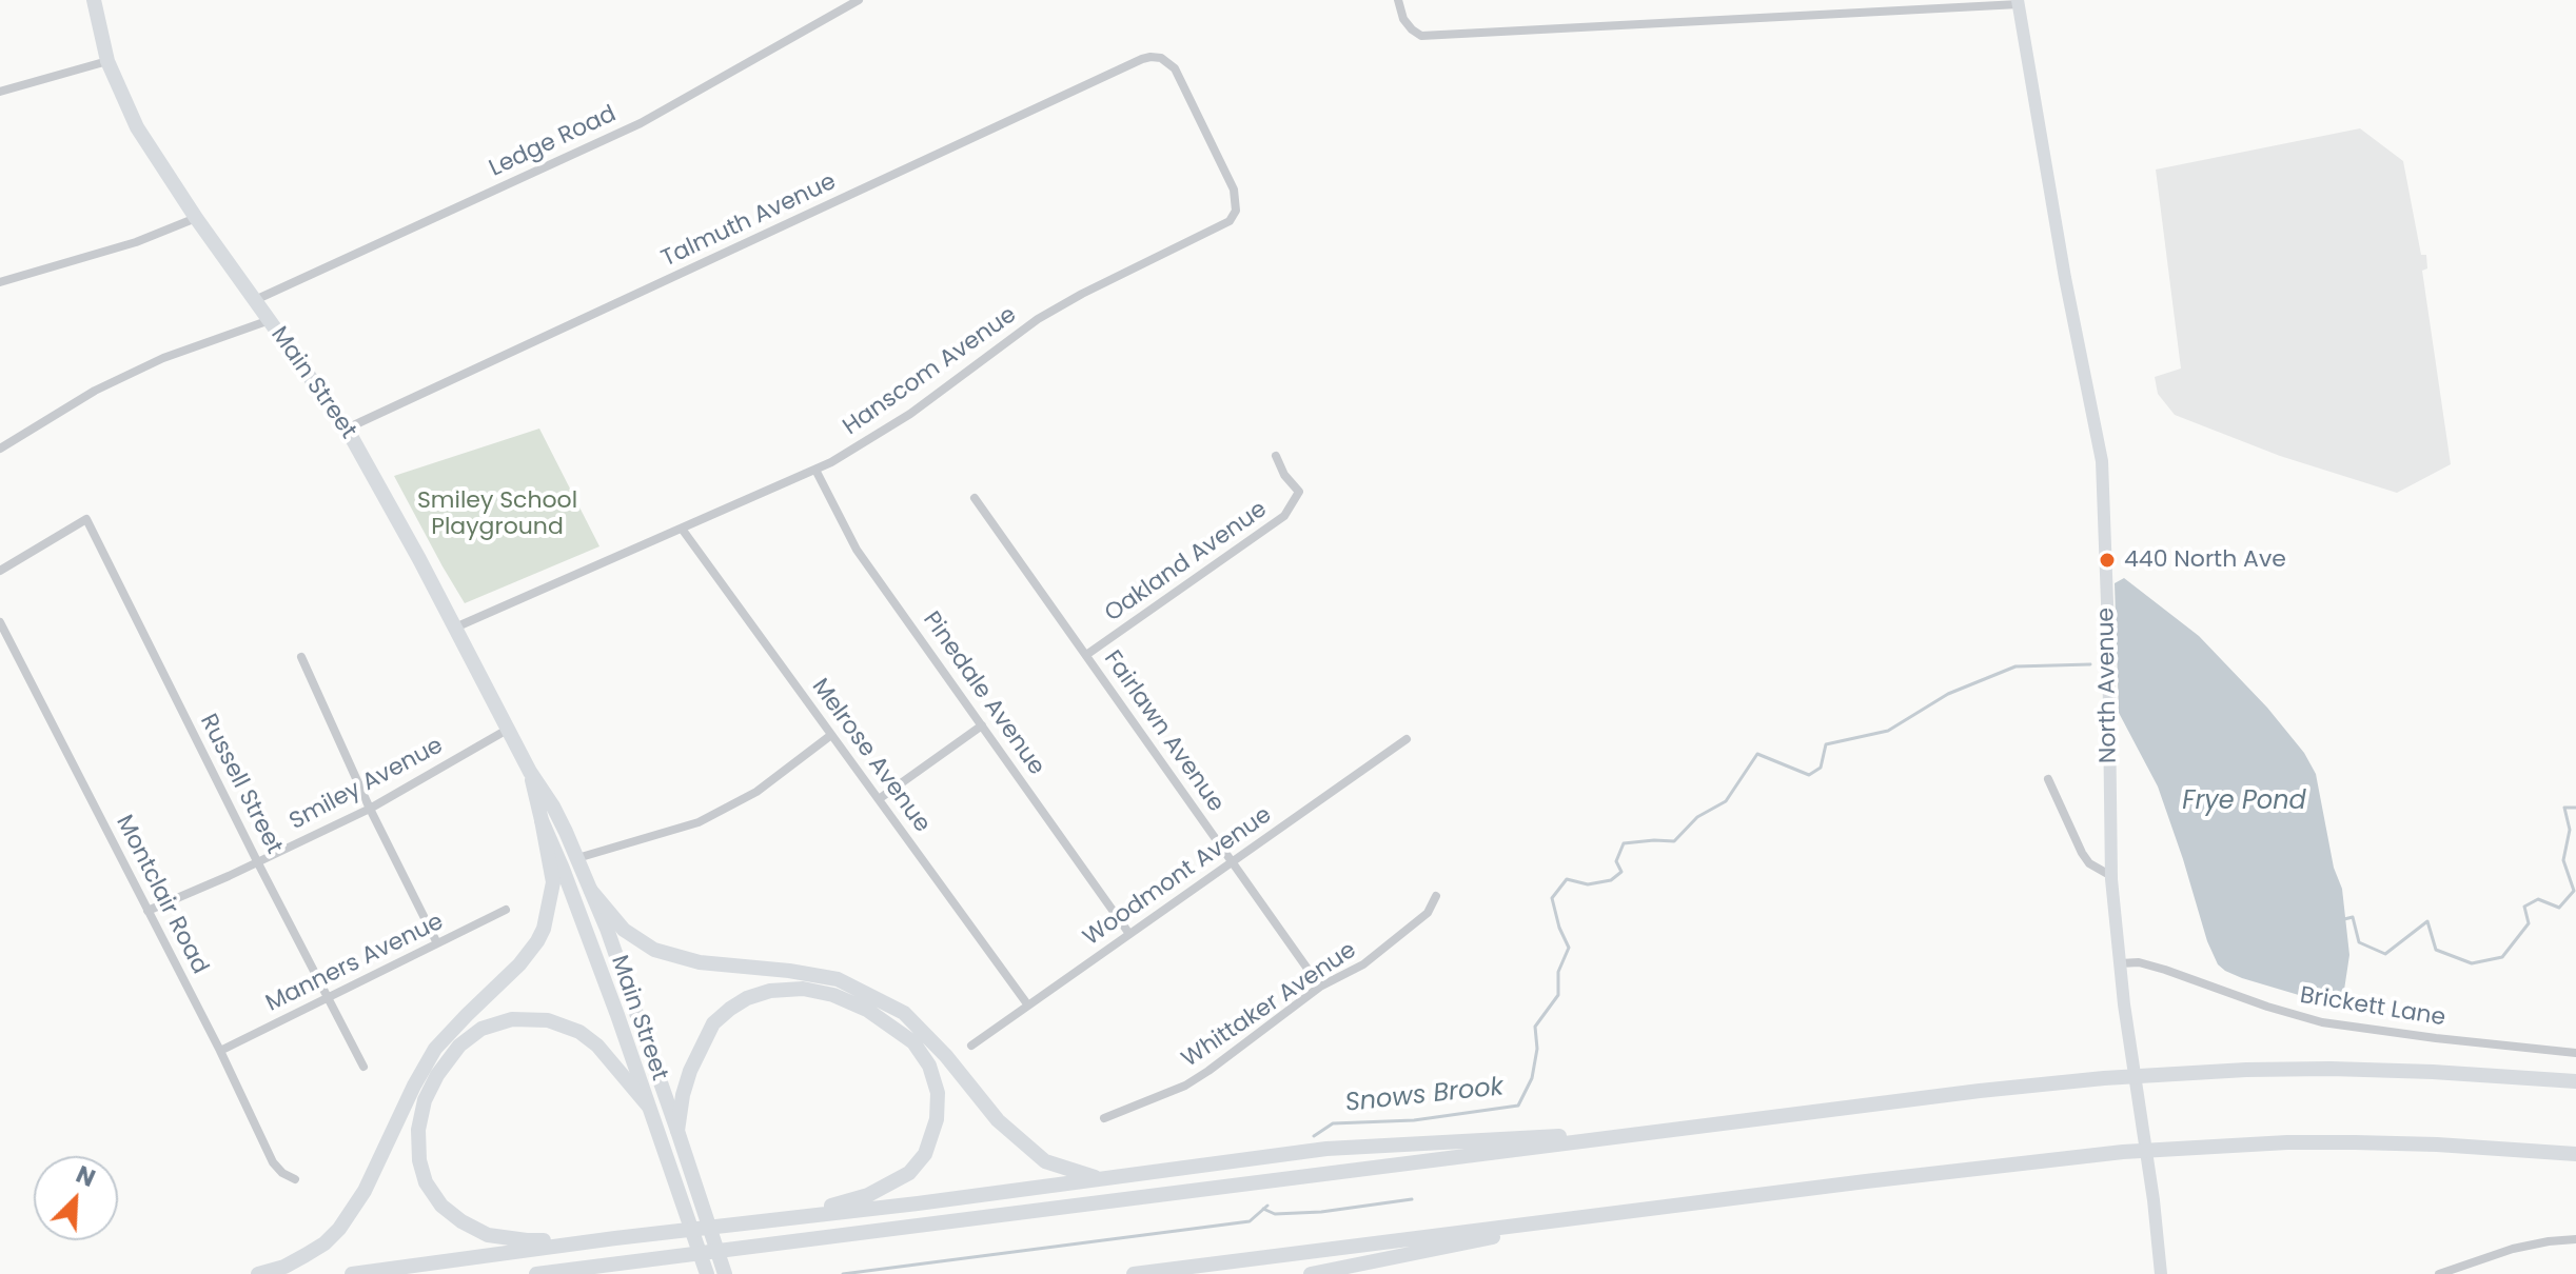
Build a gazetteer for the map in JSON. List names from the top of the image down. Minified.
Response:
{"streets":{"highway":["Main Street"],"main road":["North Avenue"],"street":["Ledge Road","Talmuth Avenue","Hanscom Avenue","Oakland Avenue","Pinedale Avenue","Fairlawn Avenue","Melrose Avenue","Russell Street","Smiley Avenue","Woodmont Avenue","Montclair Road","Manners Avenue","Whittaker Avenue","Brickett Lane"]},"crossings":[["Ledge Road","Main Street"],["Talmuth Avenue","Hanscom Avenue"],["Talmuth Avenue","Main Street"],["Hanscom Avenue","Main Street"],["Hanscom Avenue","Pinedale Avenue"],["Hanscom Avenue","Melrose Avenue"],["Main Street","Smiley Avenue"],["Oakland Avenue","Fairlawn Avenue"],["North Avenue","Brickett Lane"],["Pinedale Avenue","Woodmont Avenue"],["Fairlawn Avenue","Woodmont Avenue"],["Fairlawn Avenue","Whittaker Avenue"],["Melrose Avenue","Woodmont Avenue"],["Russell Street","Smiley Avenue"],["Russell Street","Manners Avenue"],["Smiley Avenue","Montclair Road"],["Montclair Road","Manners Avenue"]],"water":["Frye Pond","Snows Brook"],"parks":["Smiley School Playground"],"places":["440 North Ave"],"north":"top right"}
